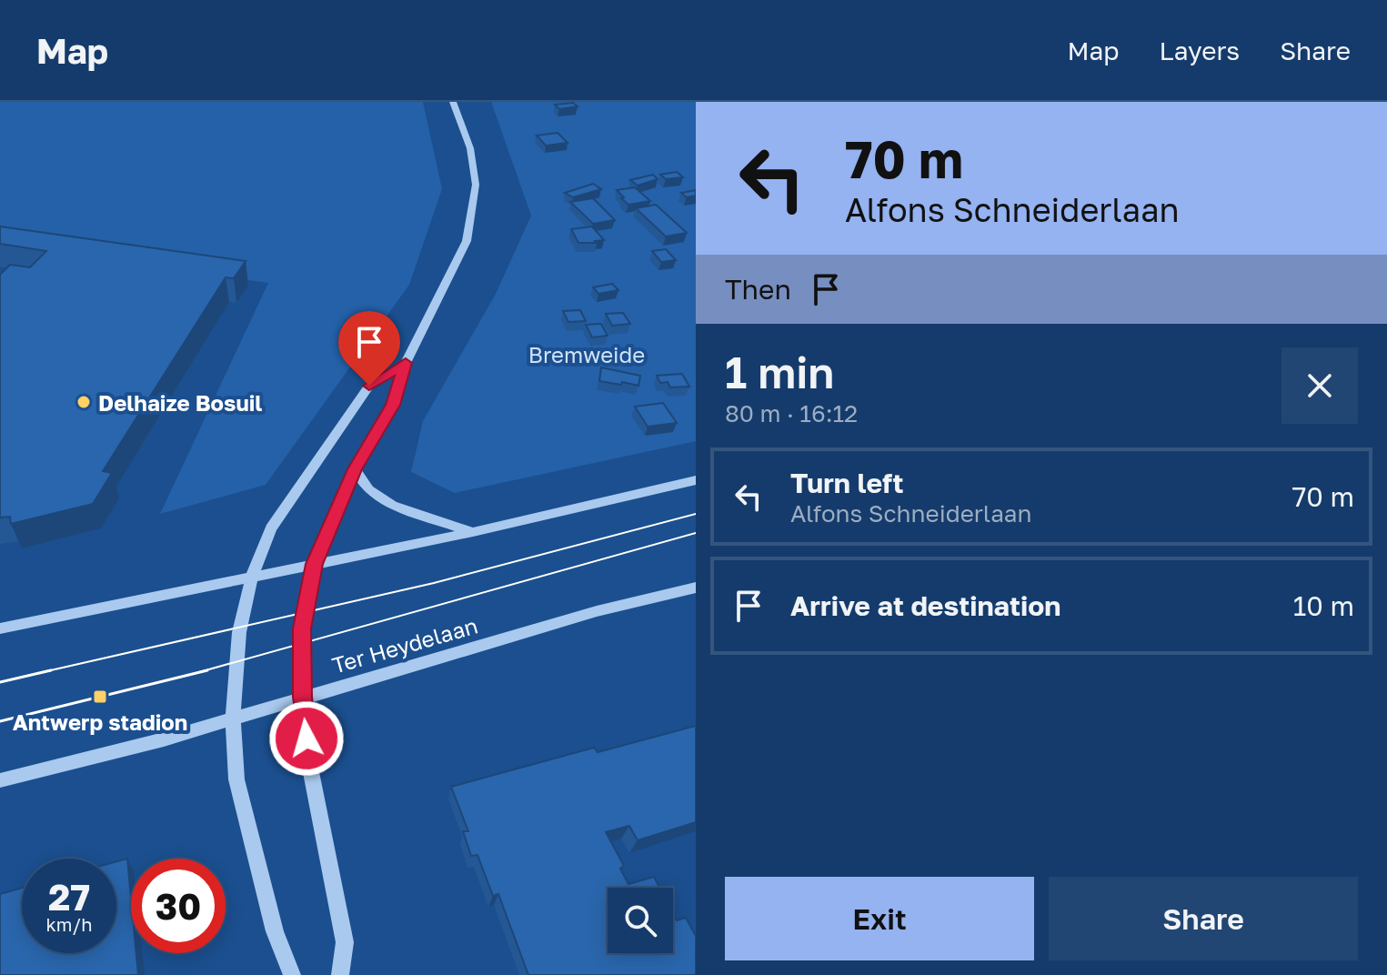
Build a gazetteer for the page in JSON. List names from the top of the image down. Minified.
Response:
{"streets":{"street":["Ter Heydelaan"]},"parks":["Bremweide"],"places":{"other":["Delhaize Bosuil"],"transit":["Antwerp stadion"]},"page":{"header":"Map","nav":["Map","Layers","Share"],"turn":["70 m","Alfons Schneiderlaan"],"then":"Then","heading":["1 min","80 m · 16:12"],"list":[{"name":"Turn left","note":"Alfons Schneiderlaan","value":"70 m"},{"name":"Arrive at destination","value":"10 m"}],"speed":"27 km/h","limit":"30","buttons":["Exit","Share"]}}
